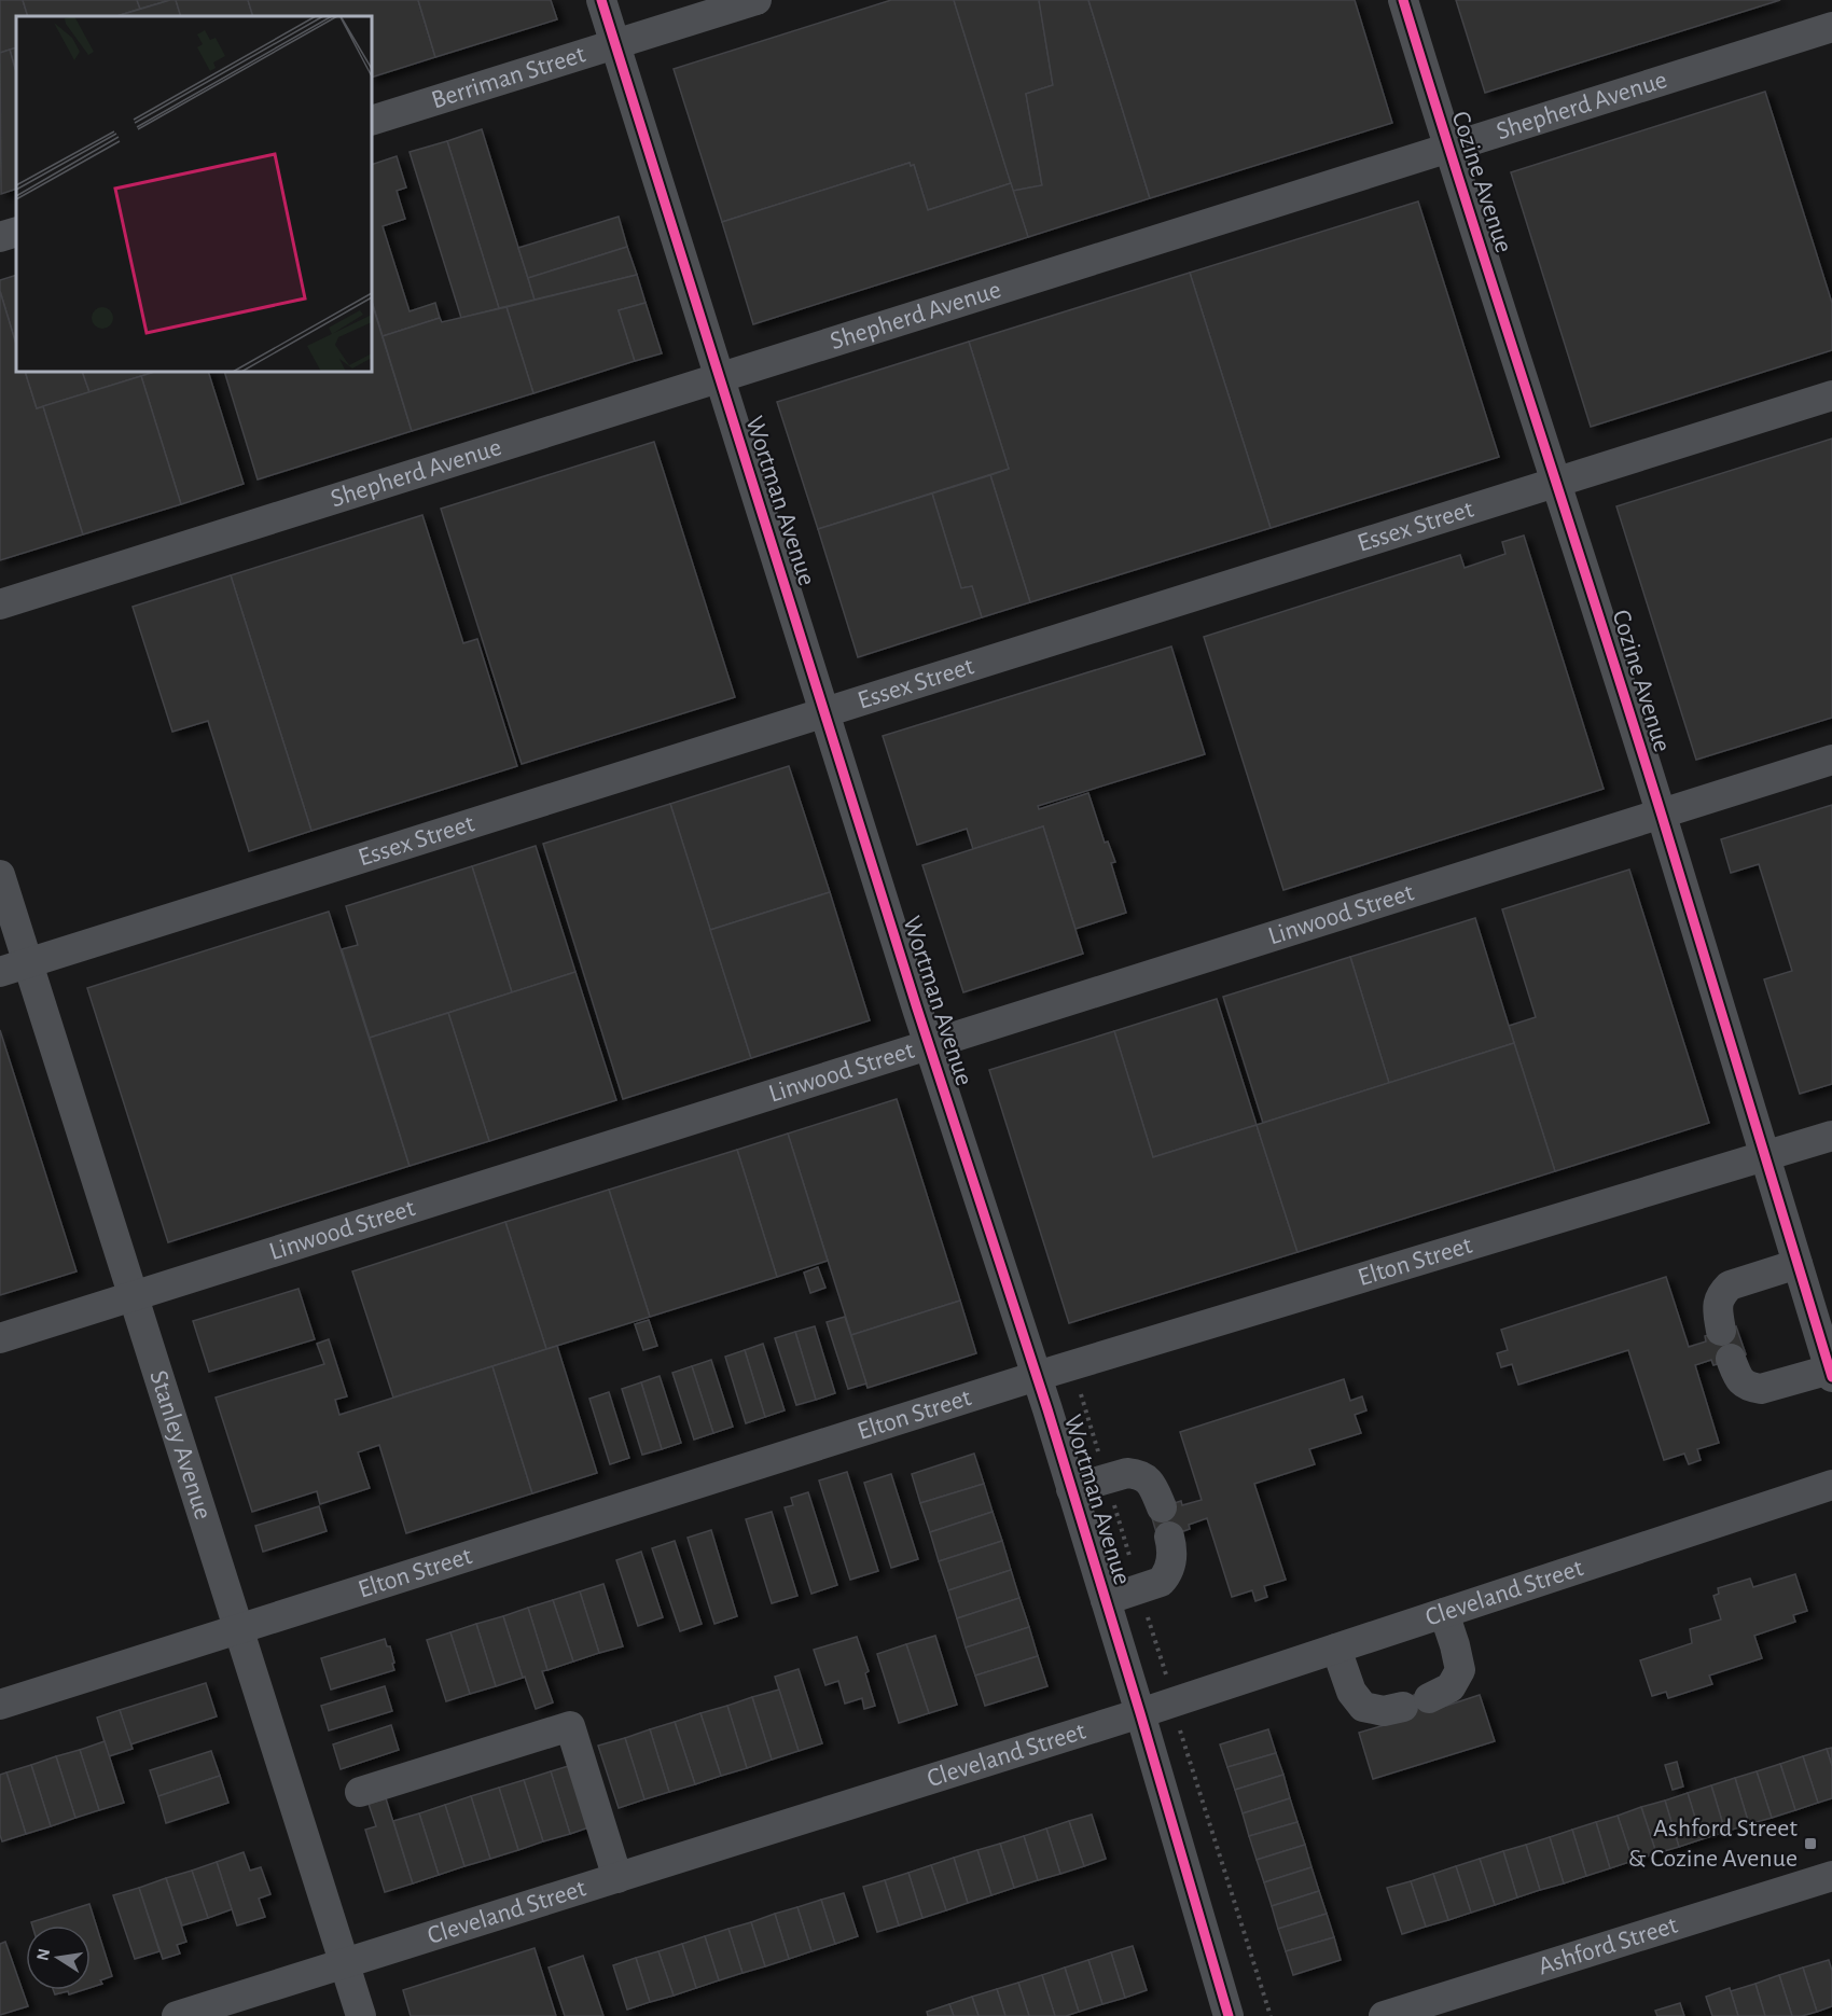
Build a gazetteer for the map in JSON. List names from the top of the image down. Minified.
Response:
{"streets":{"street":["Berriman Street","Shepherd Avenue","Cozine Avenue","Wortman Avenue","Essex Street","Linwood Street","Elton Street","Stanley Avenue","Cleveland Street","Ashford Street"]},"crossings":[["Berriman Street","Wortman Avenue"],["Shepherd Avenue","Cozine Avenue"],["Shepherd Avenue","Wortman Avenue"],["Cozine Avenue","Essex Street"],["Cozine Avenue","Linwood Street"],["Cozine Avenue","Elton Street"],["Wortman Avenue","Essex Street"],["Wortman Avenue","Linwood Street"],["Wortman Avenue","Elton Street"],["Wortman Avenue","Cleveland Street"],["Essex Street","Stanley Avenue"],["Linwood Street","Stanley Avenue"],["Elton Street","Stanley Avenue"],["Stanley Avenue","Cleveland Street"]],"places":{"transit":["Ashford Street & Cozine Avenue"]},"north":"left"}
